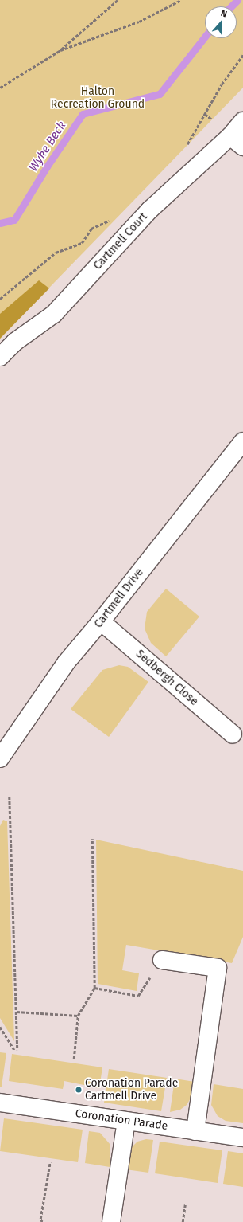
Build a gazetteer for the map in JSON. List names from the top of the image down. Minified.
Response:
{"streets":{"street":["Cartmell Court","Cartmell Drive","Sedbergh Close","Coronation Parade"]},"crossings":[["Cartmell Drive","Sedbergh Close"]],"water":["Wyke Beck"],"parks":["Halton Recreation Ground"],"places":["Coronation Parade Cartmell Drive"],"north":"top"}
